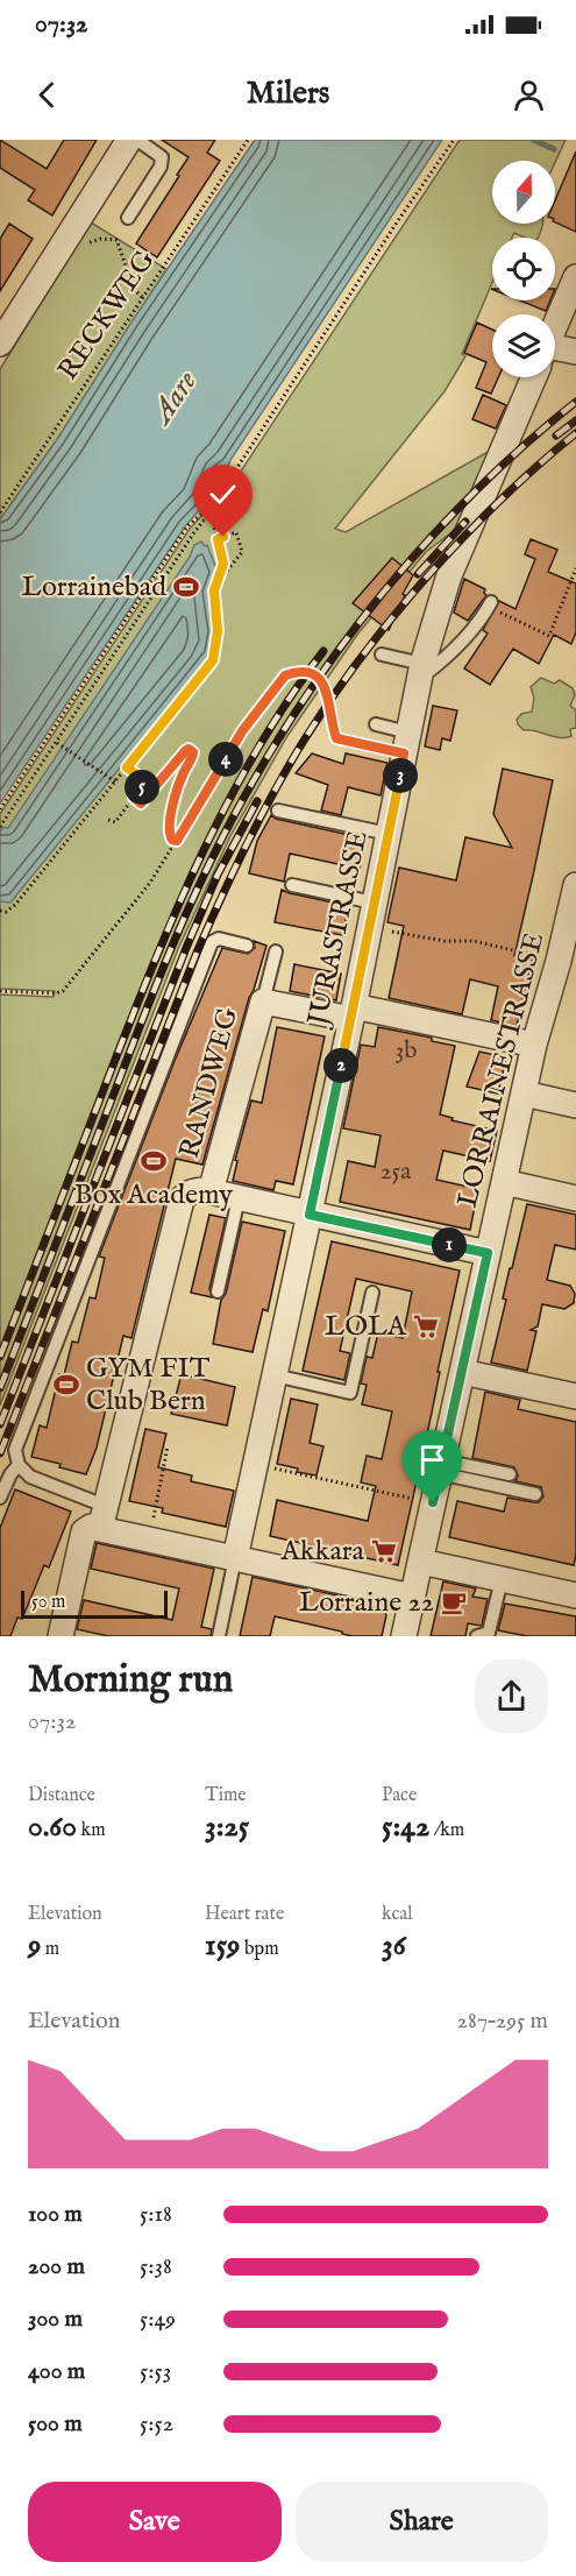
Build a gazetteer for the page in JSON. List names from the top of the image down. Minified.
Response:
{"streets":{"street":["JURASTRASSE","LORRAINESTRASSE","RANDWEG"],"path":["RECKWEG"]},"crossings":[["JURASTRASSE","RANDWEG"],["LORRAINESTRASSE","RANDWEG"]],"water":["Aare"],"places":{"sports":["Lorrainebad","Box Academy","GYM FIT Club Bern"],"supermarket":["LOLA","Akkara"],"cafe":["Lorraine 22"]},"house_numbers":["3b","25a"],"scale_bar":"50 m","north":"top","page":{"status":"07:32","header":"Milers","pins":["4","3","5","2","1"],"scale":"50 m","heading":["Morning run","07:32"],"stats":[["Distance","0.60 km"],["Time","3:25"],["Pace","5:42 /km"],["Elevation","9 m"],["Heart rate","159 bpm"],["kcal","36"]],"chart":["Elevation","287–295 m"],"list":[{"name":"100 m","note":"5:18"},{"name":"200 m","note":"5:38"},{"name":"300 m","note":"5:49"},{"name":"400 m","note":"5:53"},{"name":"500 m","note":"5:52"}],"buttons":["Save","Share"]}}
